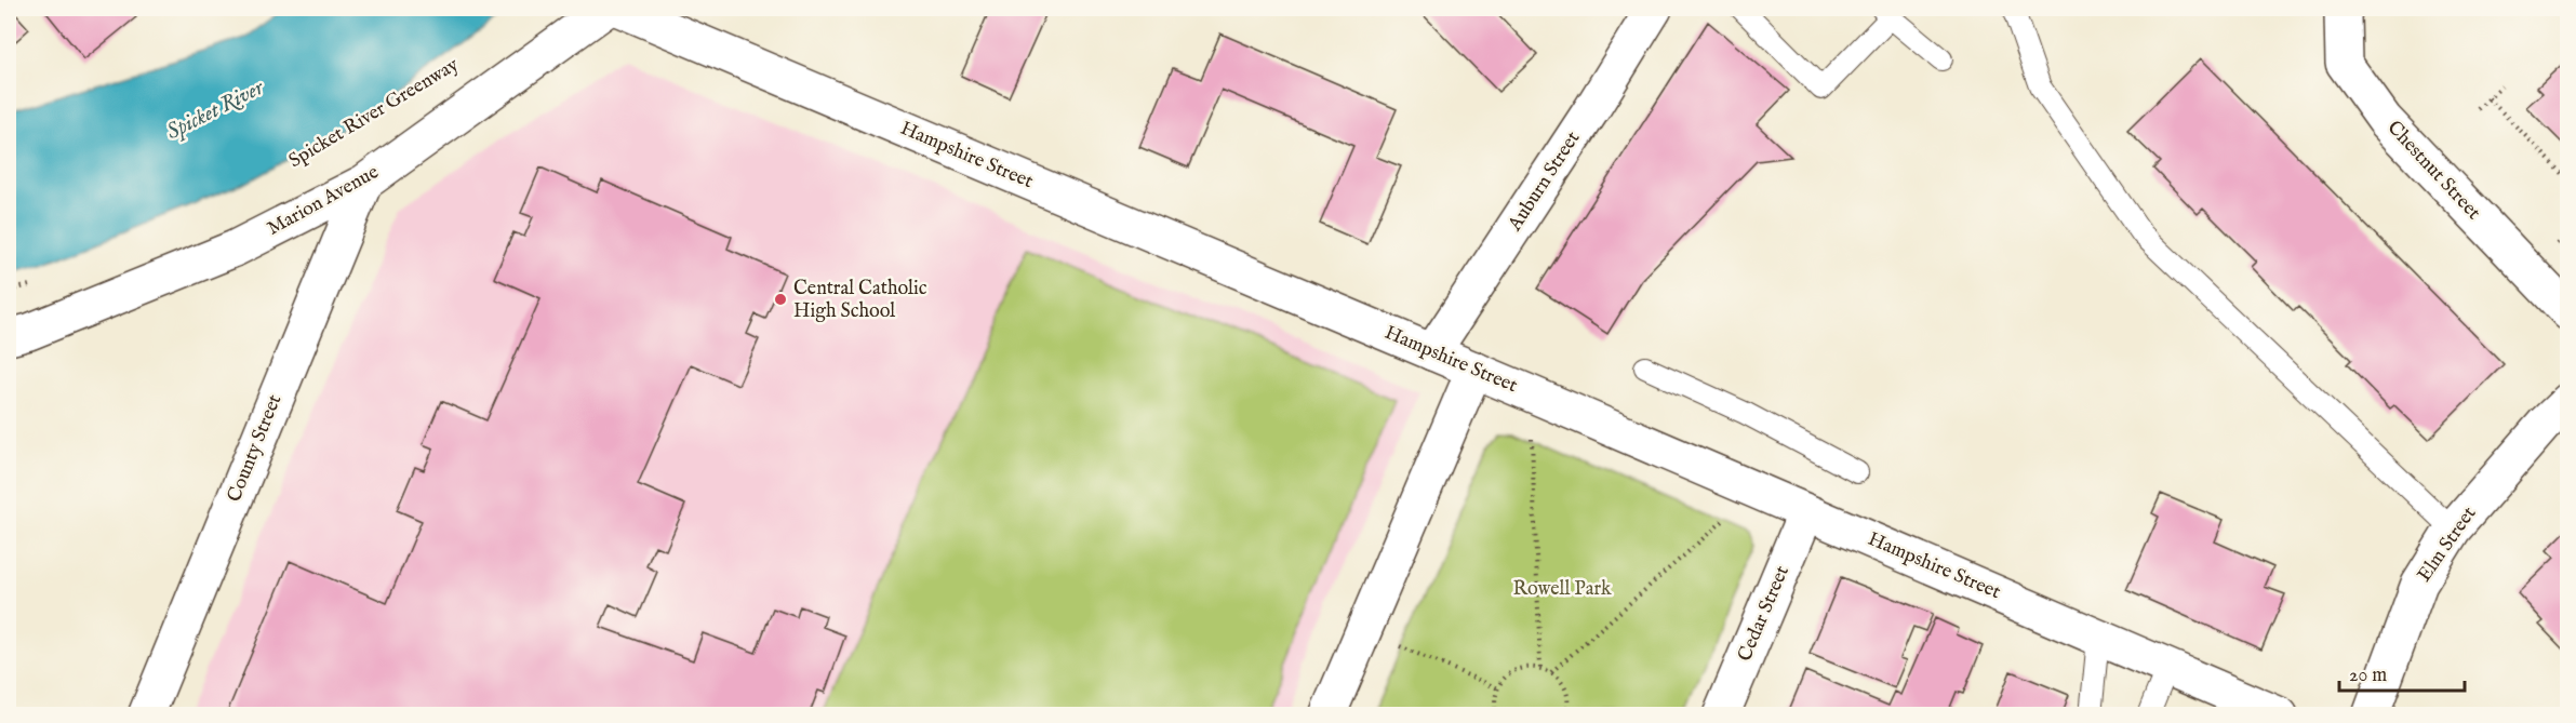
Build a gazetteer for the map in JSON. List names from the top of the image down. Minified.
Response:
{"streets":{"street":["Hampshire Street","Chestnut Street","Auburn Street","Marion Avenue","County Street","Elm Street","Cedar Street"]},"crossings":[["Hampshire Street","Auburn Street"],["Hampshire Street","Cedar Street"],["Marion Avenue","County Street"]],"water":["Spicket River"],"parks":["Rowell Park"],"places":["Central Catholic High School"],"scale_bar":"20 m"}
